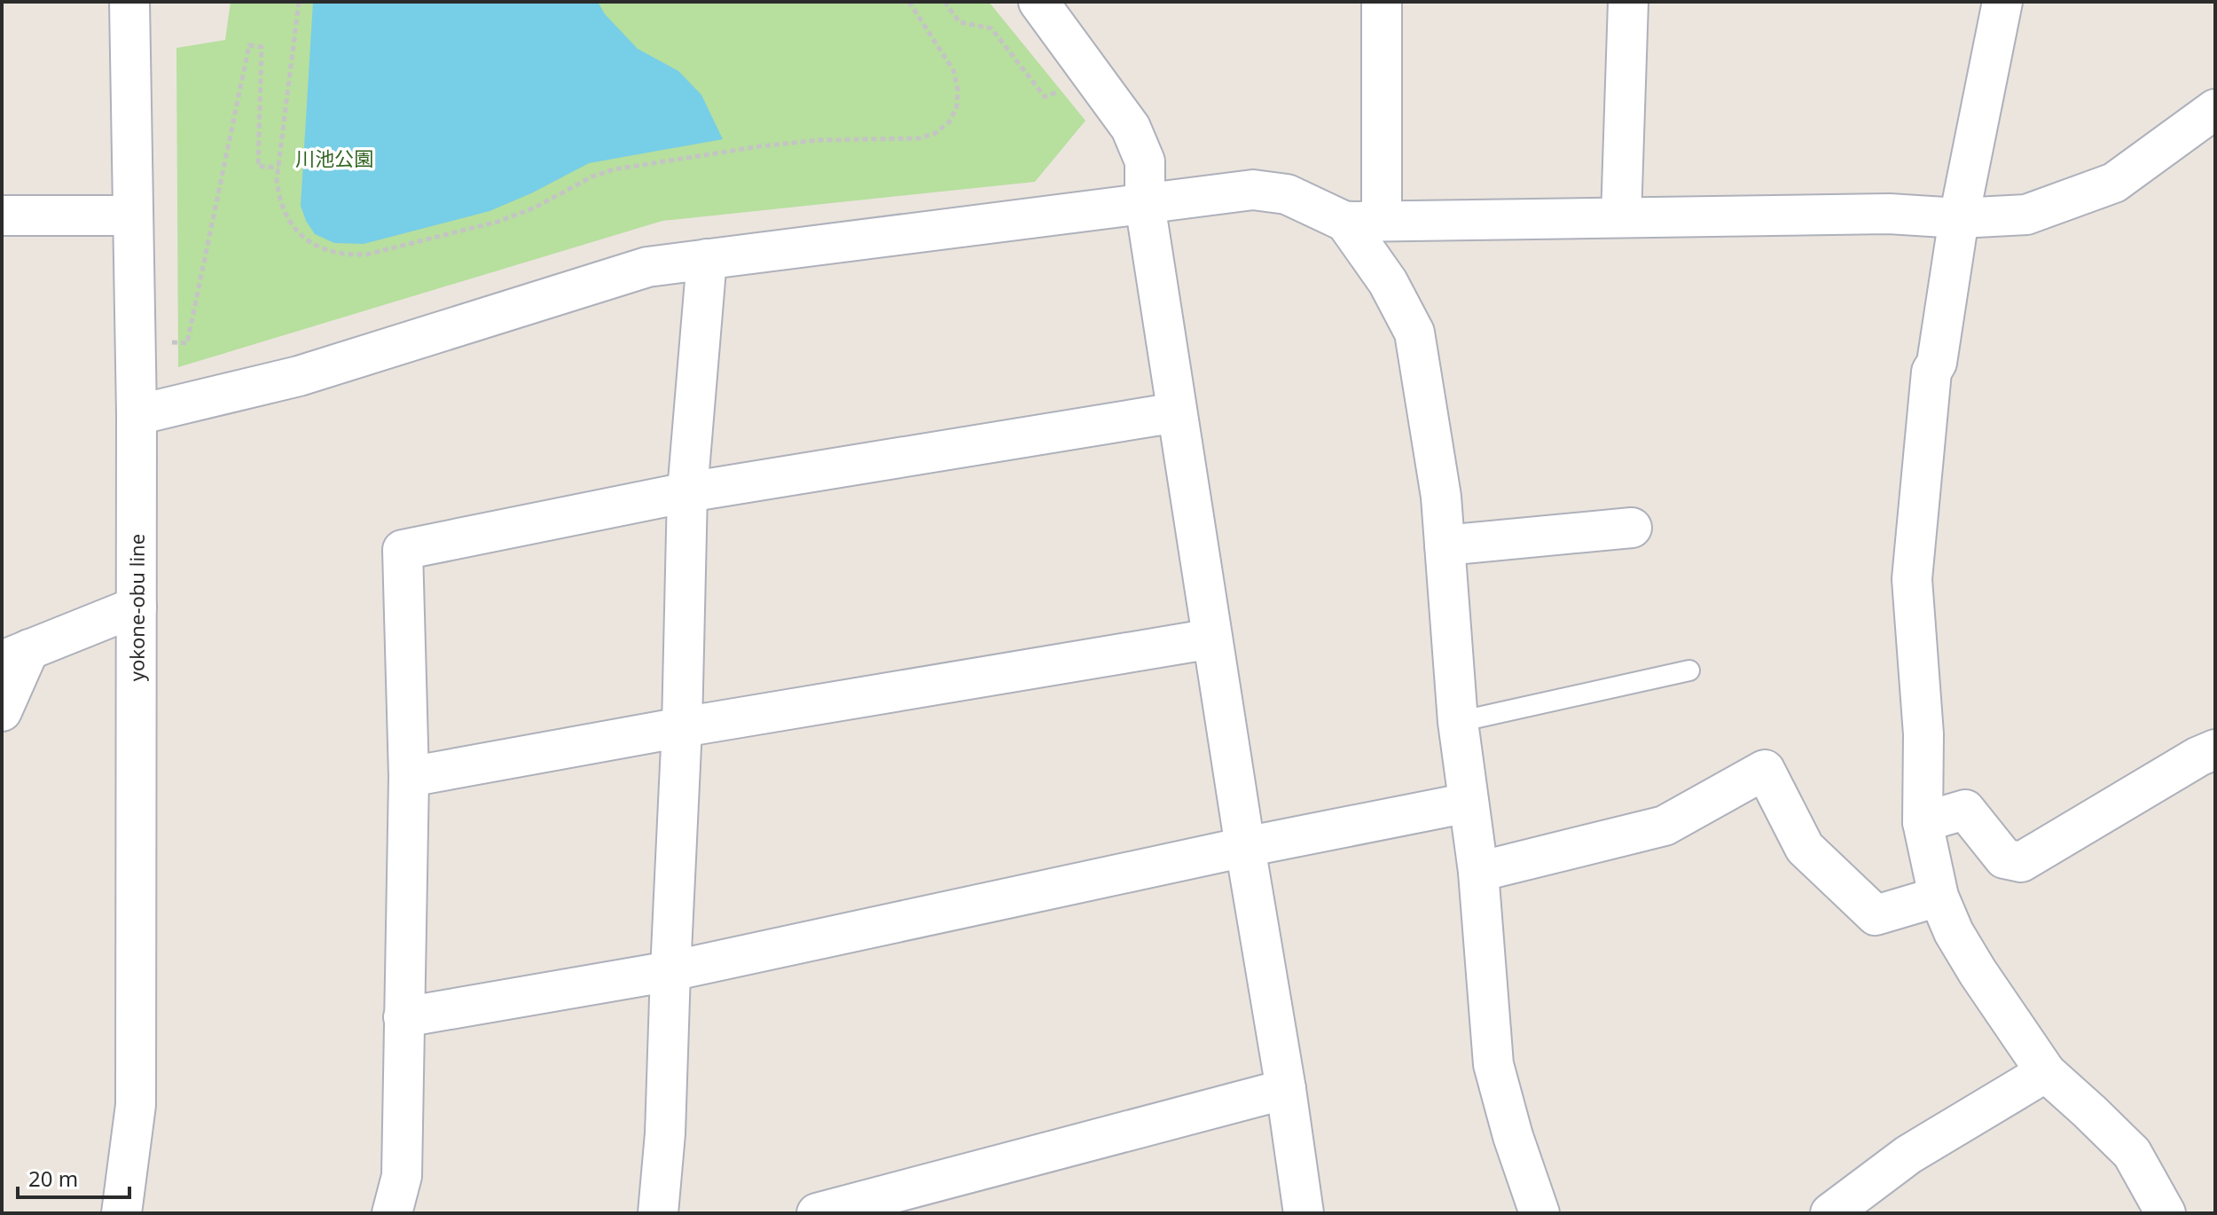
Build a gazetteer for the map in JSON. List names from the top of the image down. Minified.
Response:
{"streets":{"street":["yokone-obu line"]},"parks":["川池公園"],"scale_bar":"20 m"}
